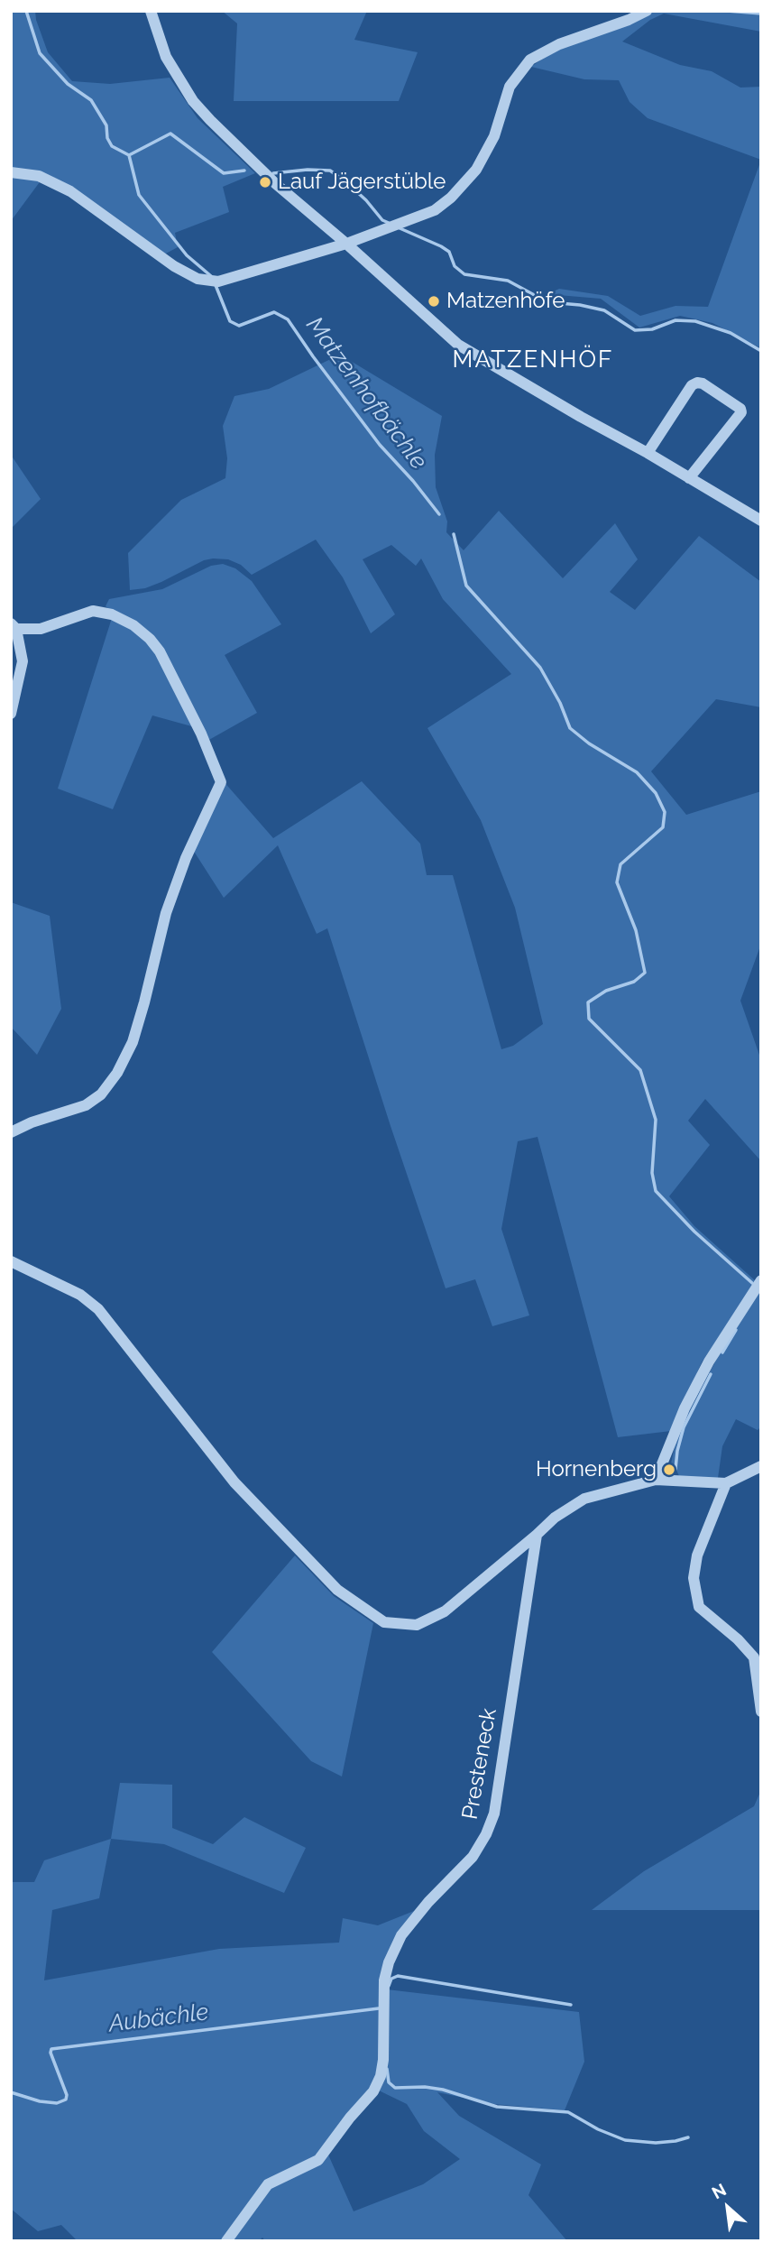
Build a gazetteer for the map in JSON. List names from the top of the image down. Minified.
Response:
{"streets":{"street":["Presteneck"]},"districts":["MATZENHÖF"],"water":["Matzenhofbächle","Aubächle"],"places":["Lauf Jägerstüble","Matzenhöfe","Hornenberg"],"north":"top left"}
